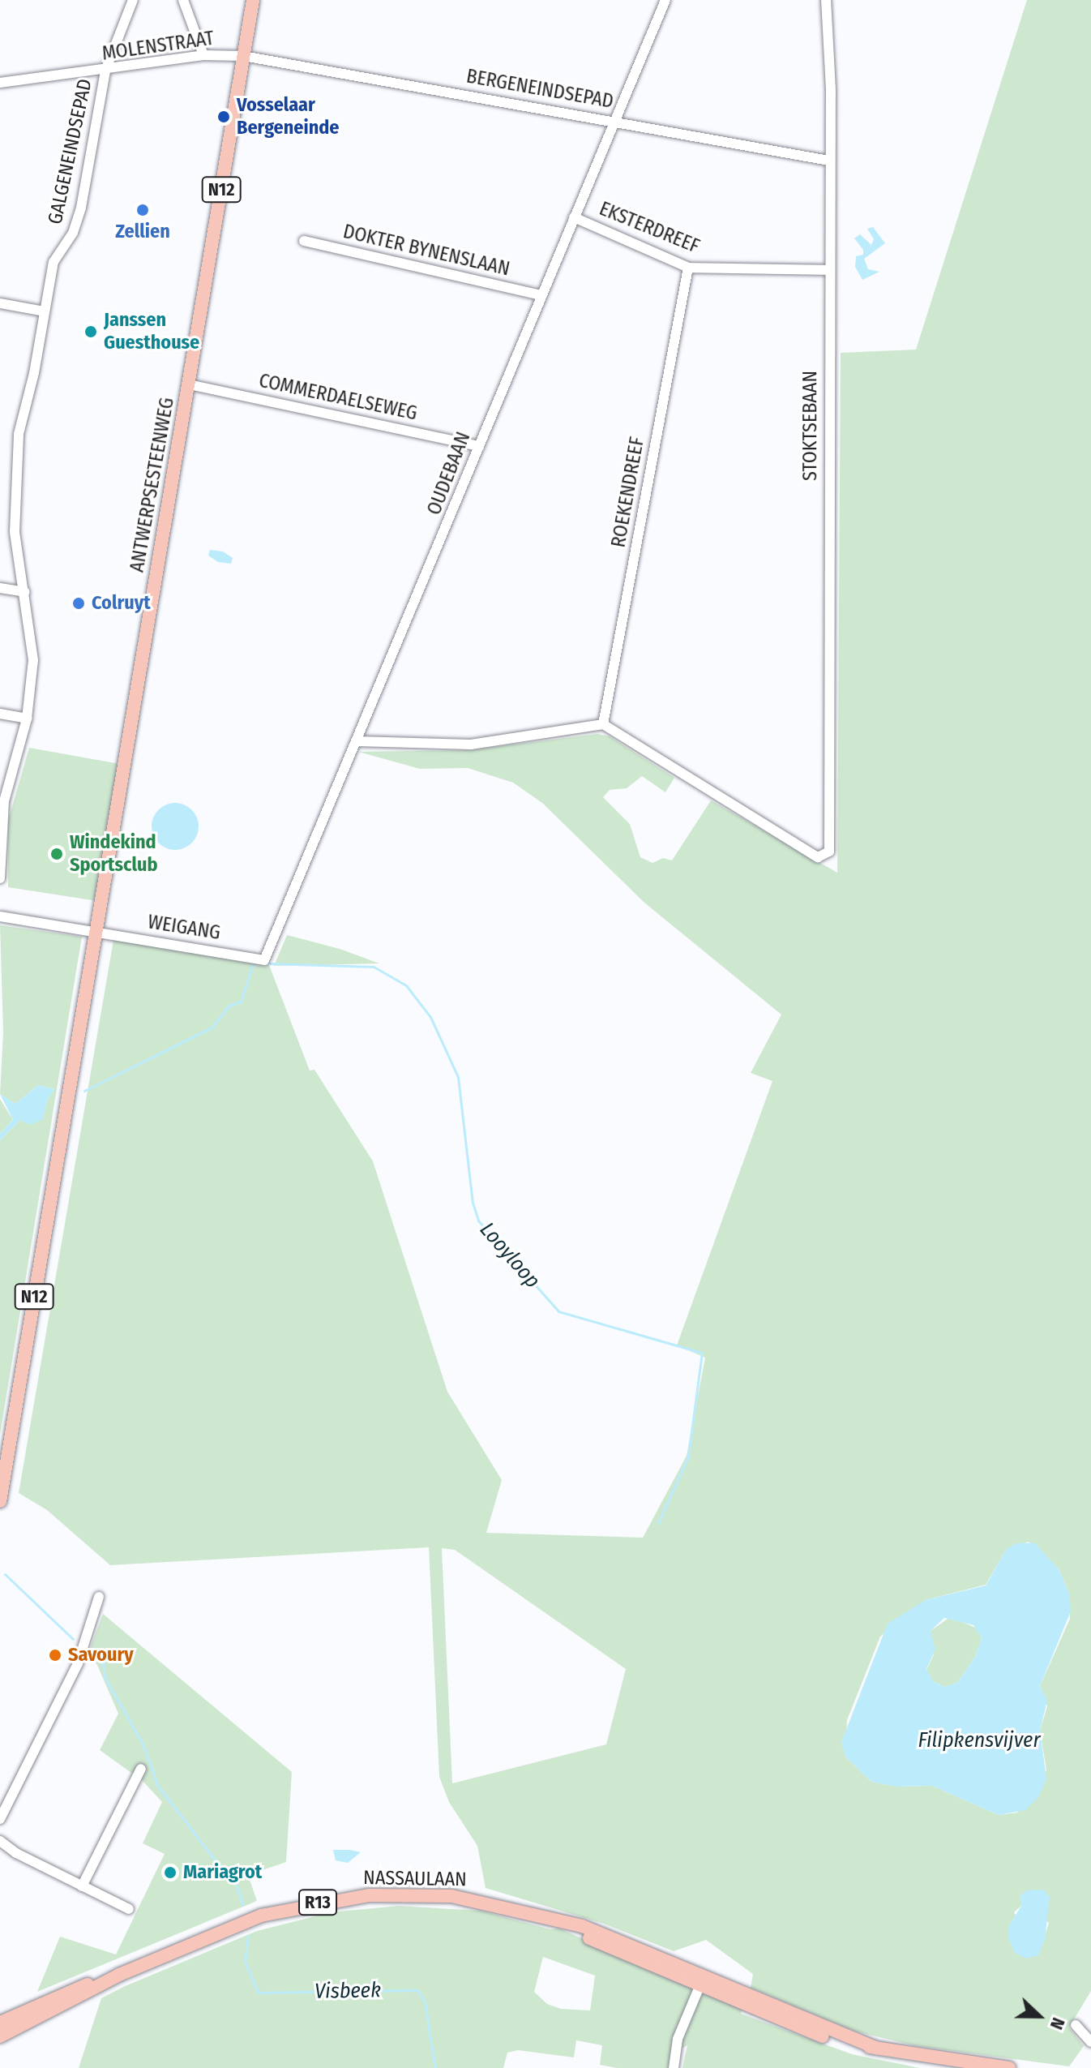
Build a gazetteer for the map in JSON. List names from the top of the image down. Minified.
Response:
{"streets":{"main road":["N12","ANTWERPSESTEENWEG","NASSAULAAN","R13"],"street":["MOLENSTRAAT","BERGENEINDSEPAD","GALGENEINDSEPAD","EKSTERDREEF","DOKTER BYNENSLAAN","COMMERDAELSEWEG","STOKTSEBAAN","OUDEBAAN","ROEKENDREEF","WEIGANG"]},"crossings":[["MOLENSTRAAT","BERGENEINDSEPAD"],["MOLENSTRAAT","GALGENEINDSEPAD"],["MOLENSTRAAT","ANTWERPSESTEENWEG"],["BERGENEINDSEPAD","STOKTSEBAAN"],["BERGENEINDSEPAD","OUDEBAAN"],["BERGENEINDSEPAD","ANTWERPSESTEENWEG"],["EKSTERDREEF","STOKTSEBAAN"],["EKSTERDREEF","OUDEBAAN"],["EKSTERDREEF","ROEKENDREEF"],["DOKTER BYNENSLAAN","OUDEBAAN"],["COMMERDAELSEWEG","OUDEBAAN"],["COMMERDAELSEWEG","ANTWERPSESTEENWEG"],["STOKTSEBAAN","ROEKENDREEF"],["OUDEBAAN","WEIGANG"],["ANTWERPSESTEENWEG","WEIGANG"]],"water":["Looyloop","Filipkensvijver","Visbeek"],"places":["Vosselaar Bergeneinde","Zellien","Janssen Guesthouse","Colruyt","Windekind Sportsclub","Savoury","Mariagrot"],"north":"right"}
